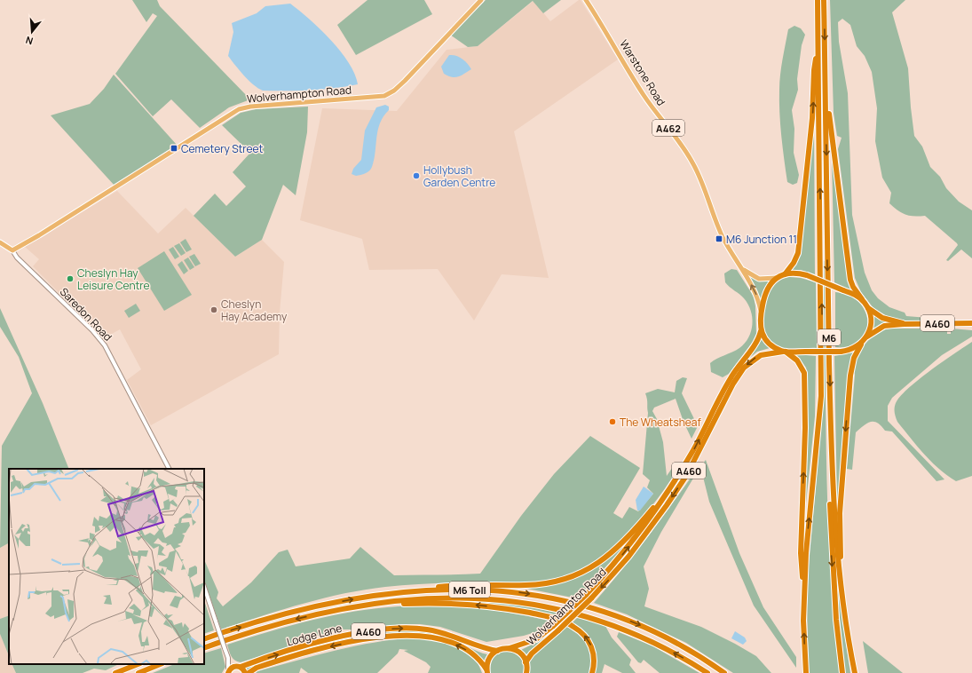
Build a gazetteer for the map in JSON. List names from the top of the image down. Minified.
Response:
{"streets":{"highway":["Wolverhampton Road","A460","M6","M6 Toll","Lodge Lane"],"main road":["Warstone Road","A462","Saredon Road"]},"crossings":[["Warstone Road","Wolverhampton Road"],["Warstone Road","A460"],["Wolverhampton Road","Saredon Road"],["Wolverhampton Road","A460"],["Wolverhampton Road","Lodge Lane"]],"places":{"transit":["Cemetery Street","M6 Junction 11"],"other":["Hollybush Garden Centre","Cheslyn Hay Leisure Centre","Cheslyn Hay Academy","The Wheatsheaf"]},"north":"bottom"}
